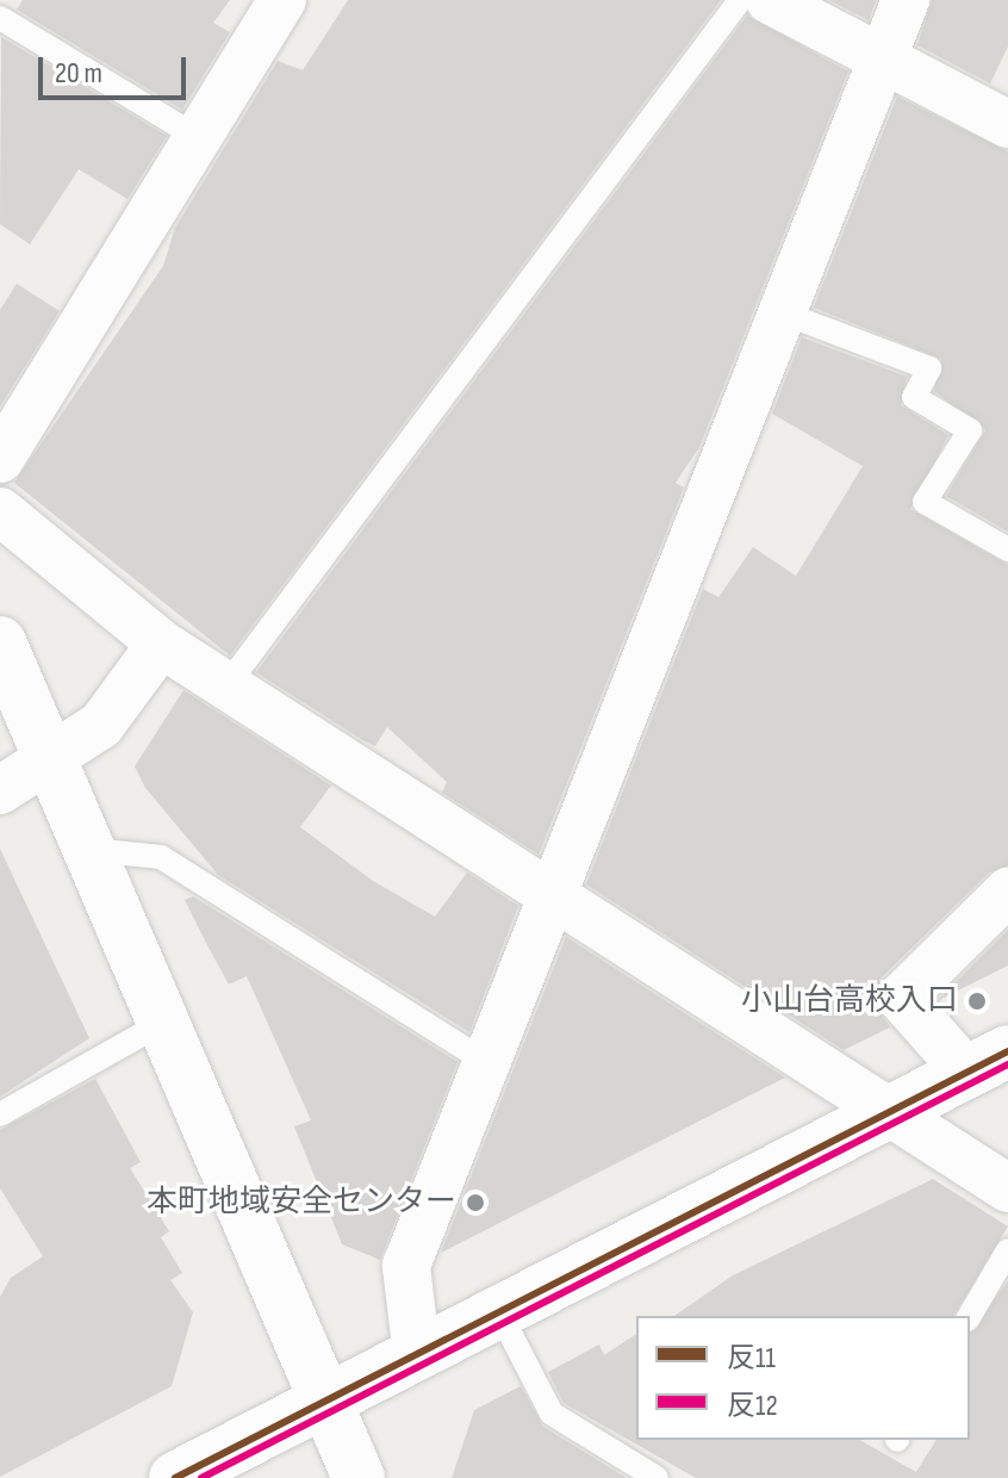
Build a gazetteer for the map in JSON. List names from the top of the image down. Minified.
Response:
{"places":["小山台高校入口","本町地域安全センター"],"lines":["transit line 反11","transit line 反12"],"legend":["反11","反12"],"scale_bar":"20 m"}
